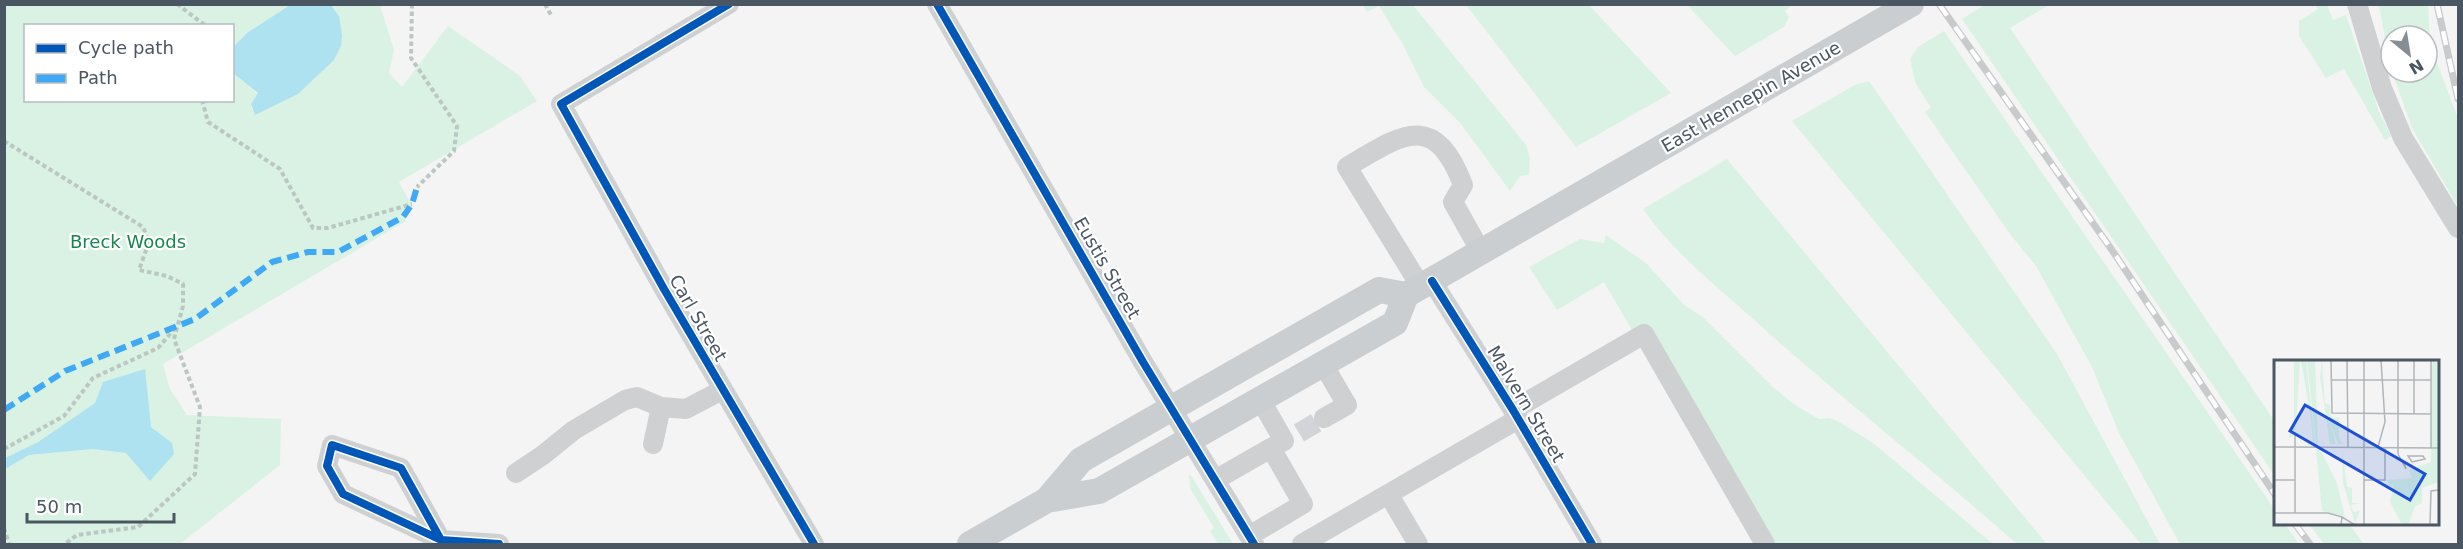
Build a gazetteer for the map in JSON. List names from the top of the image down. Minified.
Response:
{"streets":{"main road":["East Hennepin Avenue"],"street":["Eustis Street","Carl Street","Malvern Street"]},"crossings":[["East Hennepin Avenue","Malvern Street"]],"parks":["Breck Woods"],"legend":["Cycle path","Path"],"scale_bar":"50 m","north":"bottom right"}
